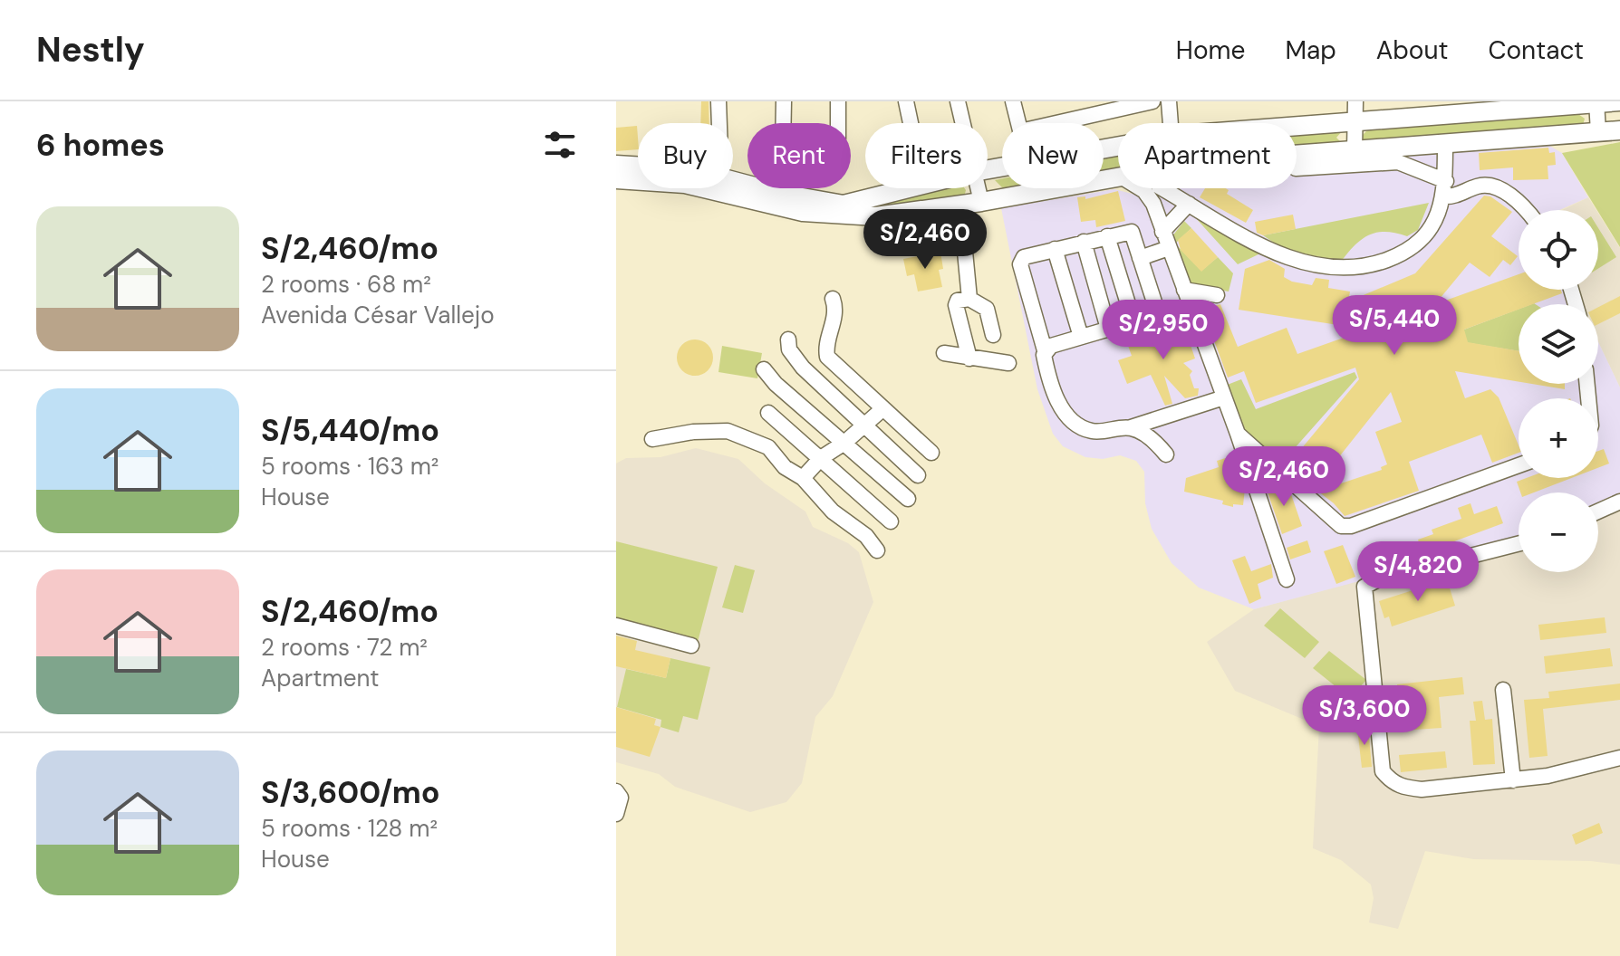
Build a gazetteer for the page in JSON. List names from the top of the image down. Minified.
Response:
{"page":{"header":"Nestly","nav":["Home","Map","About","Contact"],"heading":"6 homes","chip":["Buy","Rent","Filters","New","Apartment"],"list":[{"name":"S/2,460/mo","note":"2 rooms · 68 m² · Avenida César Vallejo"},{"name":"S/5,440/mo","note":"5 rooms · 163 m² · House"},{"name":"S/2,460/mo","note":"2 rooms · 72 m² · Apartment"},{"name":"S/3,600/mo","note":"5 rooms · 128 m² · House"}],"price":["S/2,460","S/5,440","S/2,950","S/2,460","S/4,820","S/3,600"],"map_buttons":["+","−"]}}
